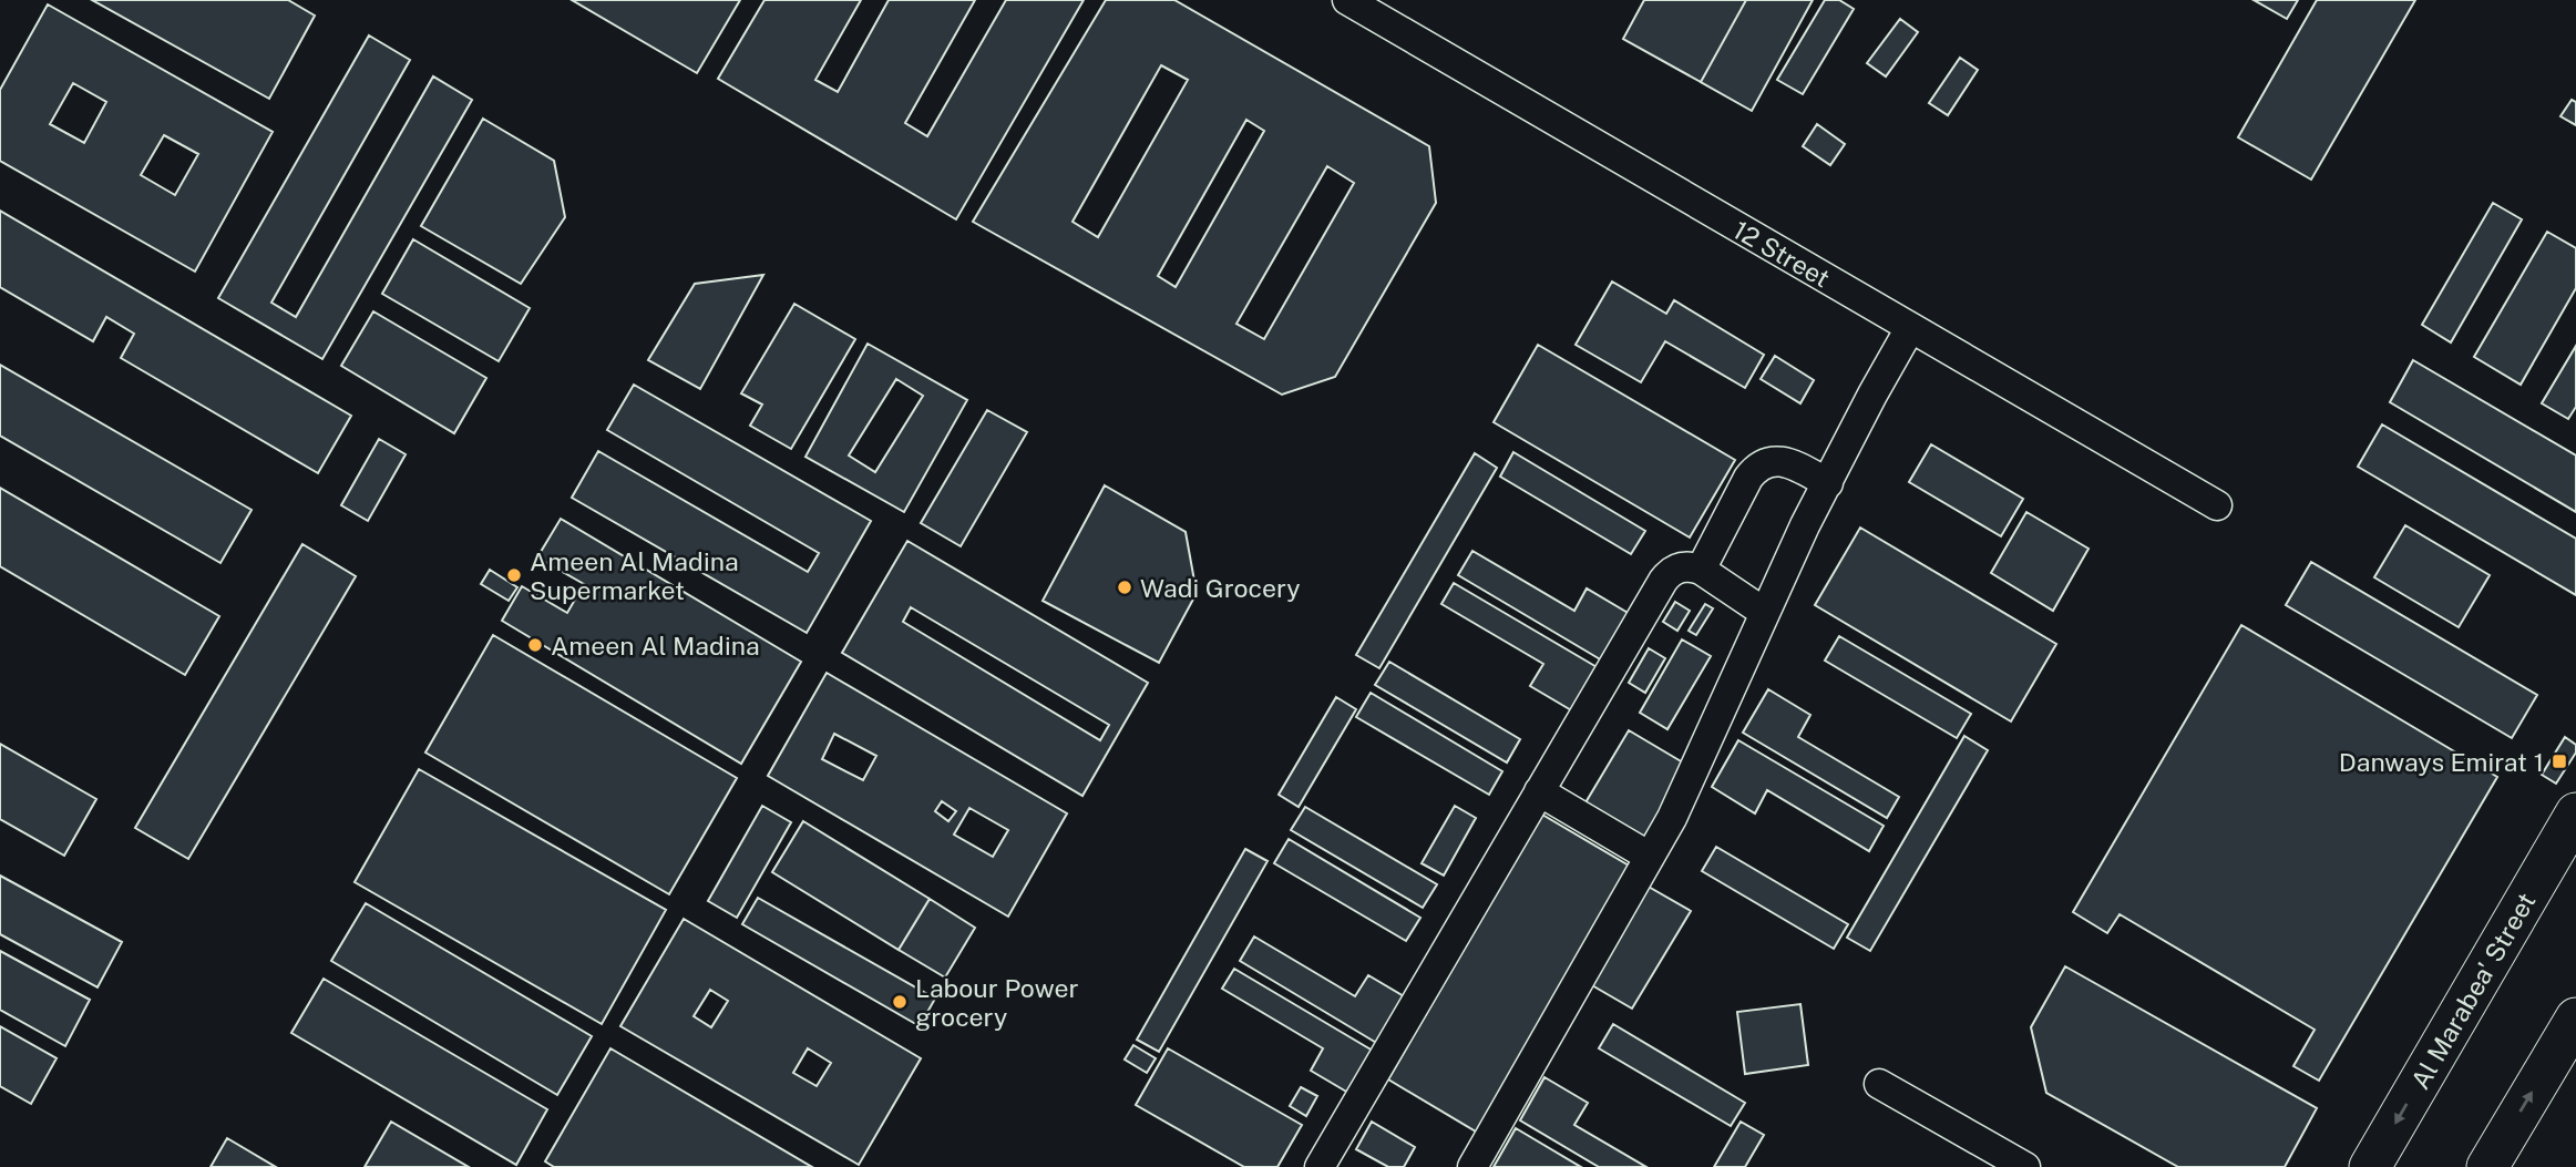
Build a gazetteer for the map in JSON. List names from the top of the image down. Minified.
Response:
{"streets":{"main road":["Al Marabea' Street"],"street":["12 Street"]},"places":{"other":["Ameen Al Madina Supermarket","Wadi Grocery","Ameen Al Madina","Labour Power grocery"],"transit":["Danways Emirat 1"]}}
